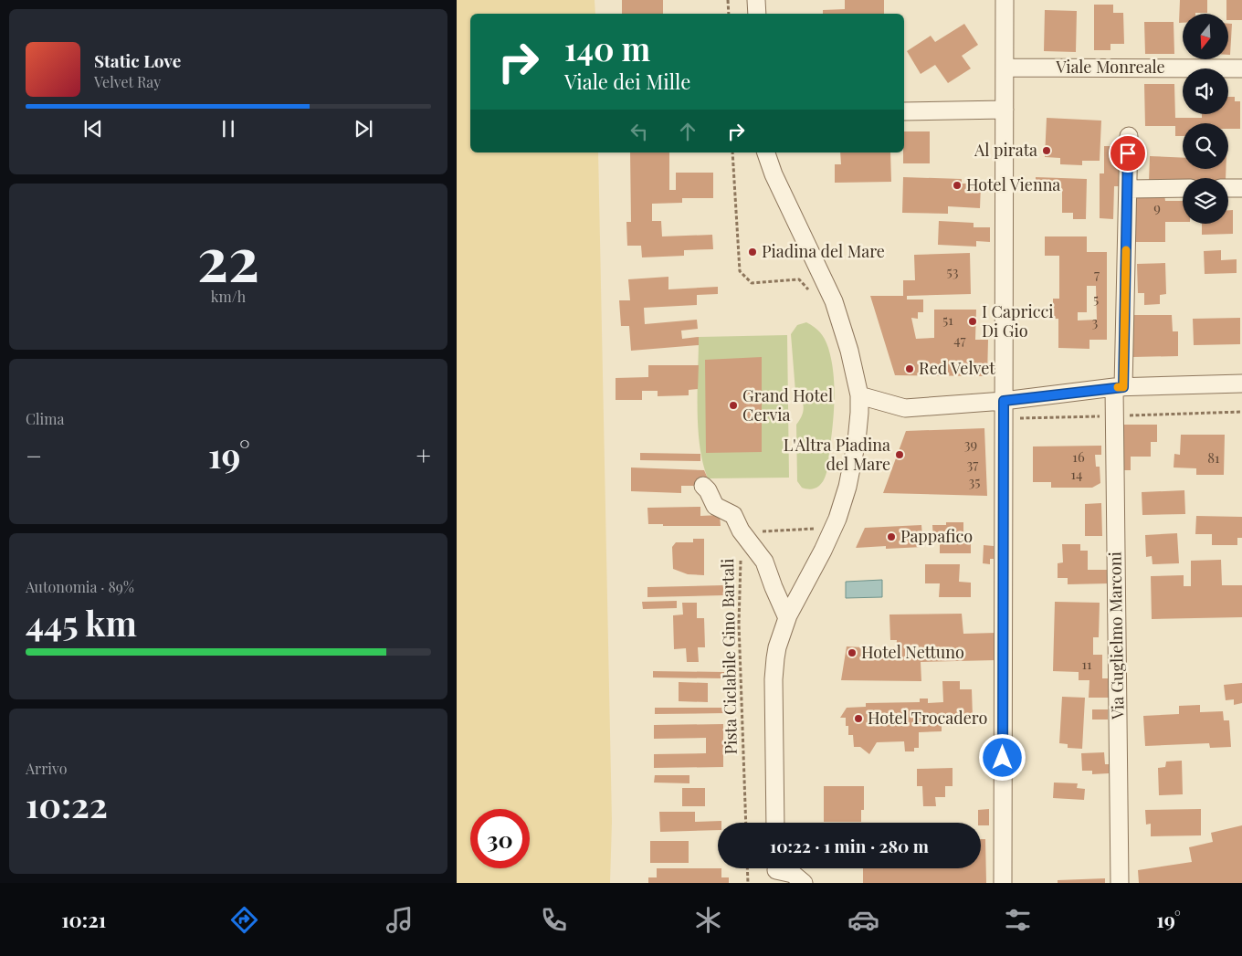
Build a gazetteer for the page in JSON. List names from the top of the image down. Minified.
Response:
{"streets":{"street":["Viale Monreale","Via Guglielmo Marconi"],"path":["Pista Ciclabile Gino Bartali"]},"places":["Al pirata","Hotel Vienna","Piadina del Mare","I Capricci Di Gio","Red Velvet","Grand Hotel Cervia","L'Altra Piadina del Mare","Pappafico","Hotel Nettuno","Hotel Trocadero"],"house_numbers":["9","53","7","5","51","3","47","39","16","81","37","14","35","11"],"north":"bottom","page":{"turn":["140 m","Viale dei Mille"],"song":["Static Love","Velvet Ray"],"tile":[["22","km/h"],"Clima",["Autonomia · 89%","445 km"],["Arrivo","10:22"]],"heat":["−","19°","+"],"limit":"30","trip":"10:22 · 1 min · 280 m","tabs":["10:21","19°"]}}
